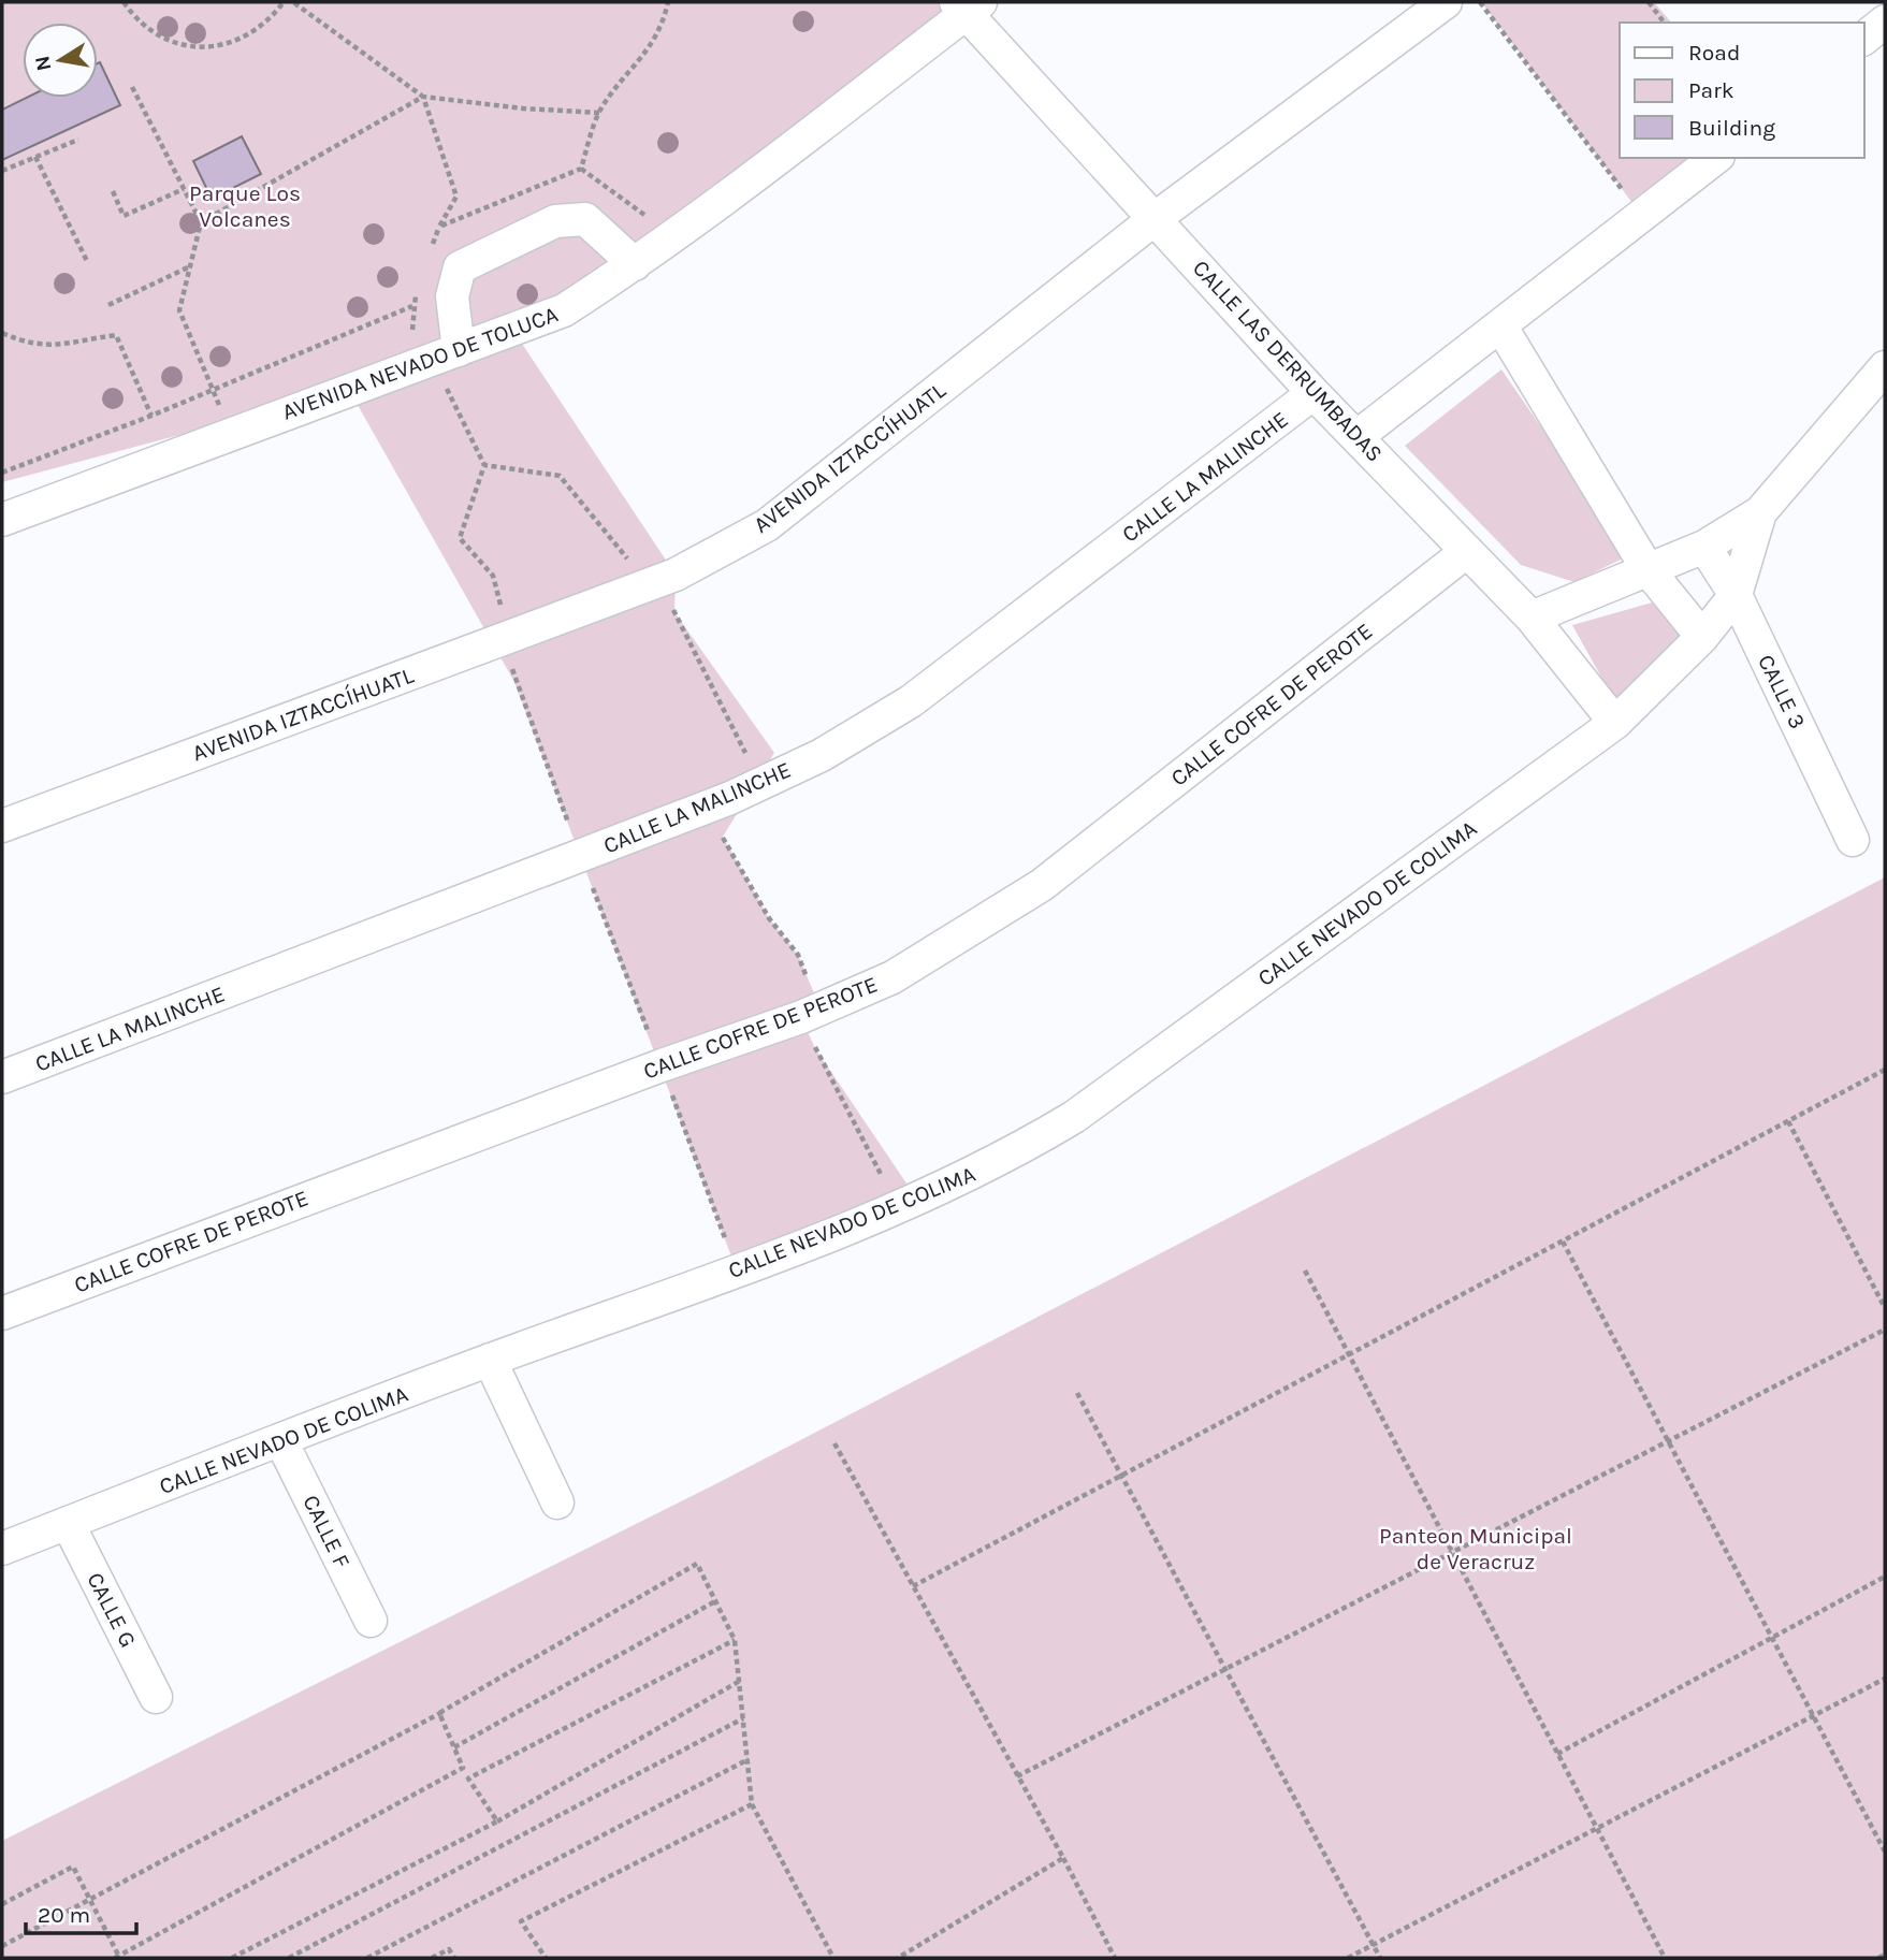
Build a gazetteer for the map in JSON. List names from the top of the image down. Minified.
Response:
{"streets":{"street":["CALLE LAS DERRUMBADAS","AVENIDA NEVADO DE TOLUCA","AVENIDA IZTACCÍHUATL","CALLE LA MALINCHE","CALLE 3","CALLE COFRE DE PEROTE","CALLE NEVADO DE COLIMA","CALLE F","CALLE G"]},"crossings":[["CALLE LAS DERRUMBADAS","AVENIDA NEVADO DE TOLUCA"],["CALLE LAS DERRUMBADAS","AVENIDA IZTACCÍHUATL"],["CALLE LAS DERRUMBADAS","CALLE LA MALINCHE"],["CALLE LAS DERRUMBADAS","CALLE COFRE DE PEROTE"],["CALLE LAS DERRUMBADAS","CALLE NEVADO DE COLIMA"],["CALLE 3","CALLE NEVADO DE COLIMA"],["CALLE NEVADO DE COLIMA","CALLE F"],["CALLE NEVADO DE COLIMA","CALLE G"]],"parks":["Parque Los Volcanes","Panteon Municipal de Veracruz"],"legend":["Road","Park","Building"],"scale_bar":"20 m","north":"left"}
